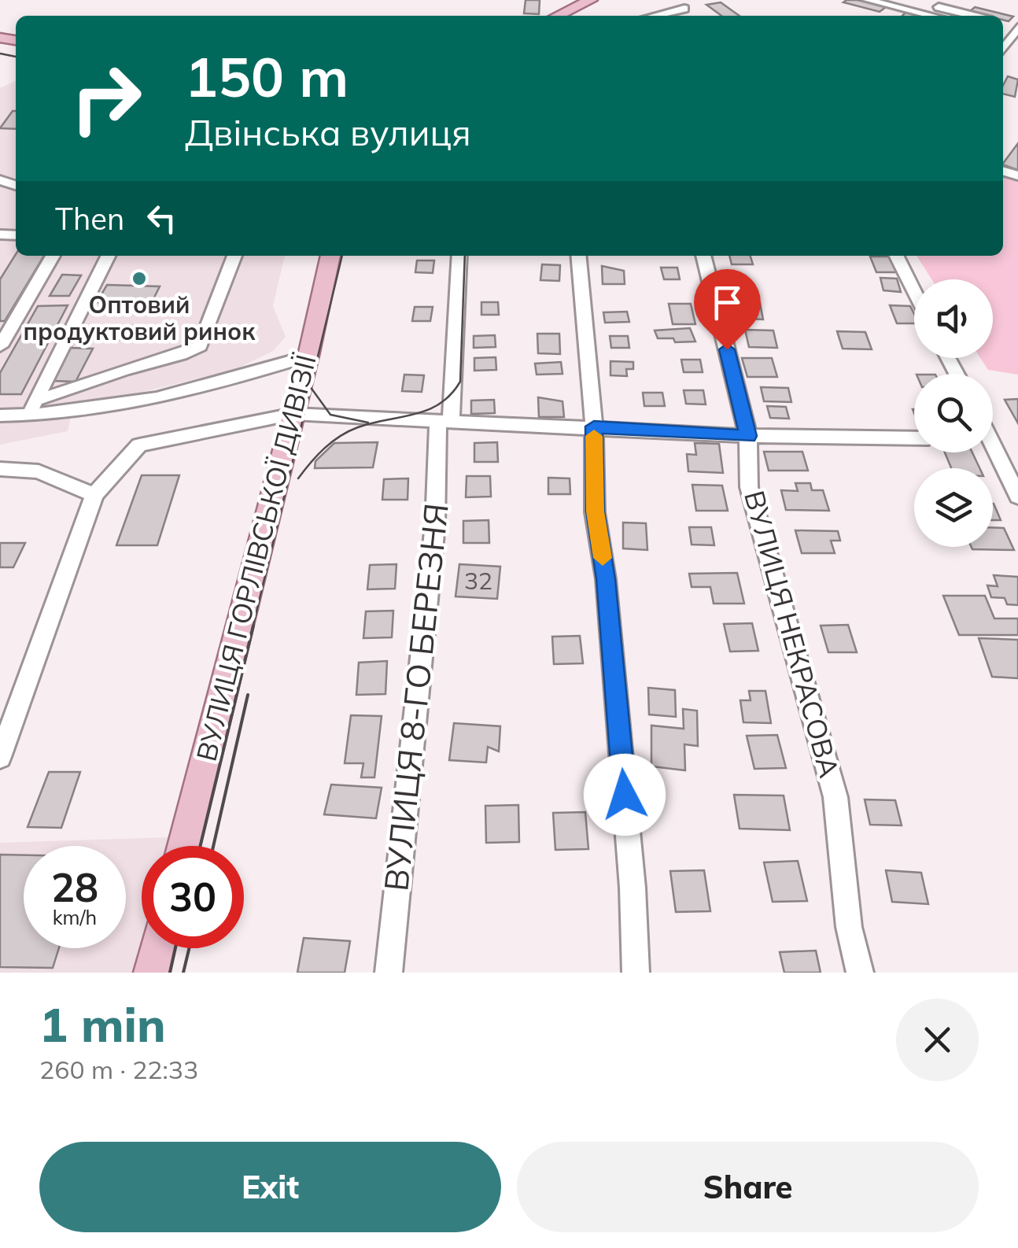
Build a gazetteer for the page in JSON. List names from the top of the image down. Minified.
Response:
{"streets":{"main road":["ВУЛИЦЯ ГОРЛІВСЬКОЇ ДИВІЗІЇ"],"street":["ВУЛИЦЯ НЕКРАСОВА","ВУЛИЦЯ 8-ГО БЕРЕЗНЯ"]},"places":["Оптовий продуктовий ринок"],"house_numbers":["32"],"page":{"turn":["150 m","Двінська вулиця"],"then":"Then","speed":"28 km/h","limit":"30","heading":["1 min","260 m · 22:33"],"buttons":["Exit","Share"]}}
